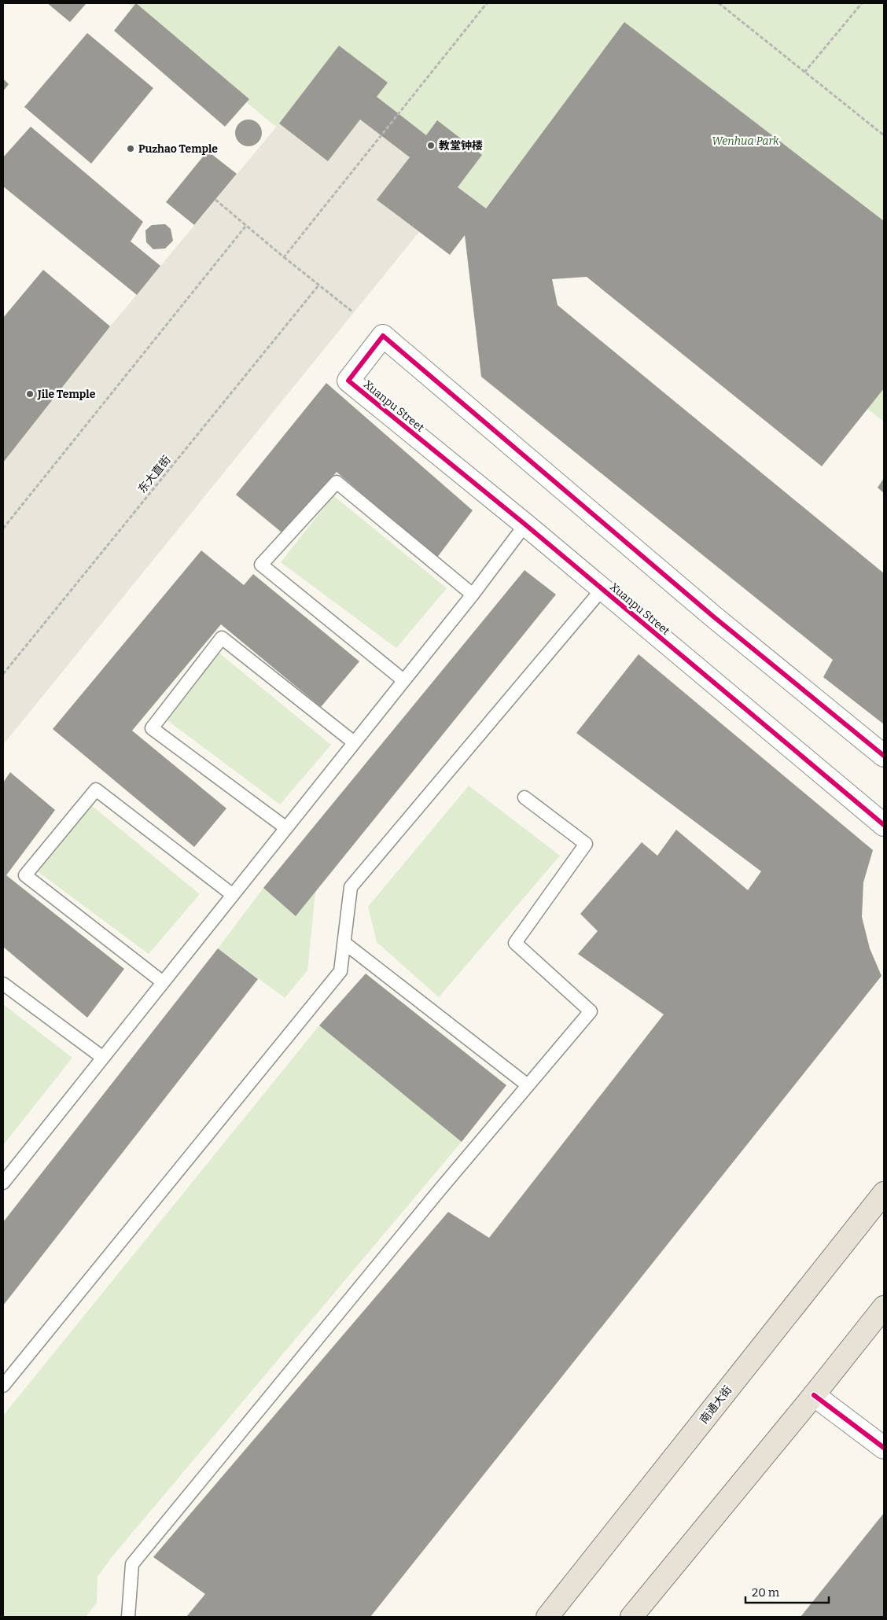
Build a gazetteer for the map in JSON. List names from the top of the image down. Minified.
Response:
{"streets":{"highway":["南通大街"],"street":["Xuanpu Street"],"path":["东大直街"]},"parks":["Wenhua Park"],"places":["教堂钟楼","Puzhao Temple","Jile Temple"],"scale_bar":"20 m"}
